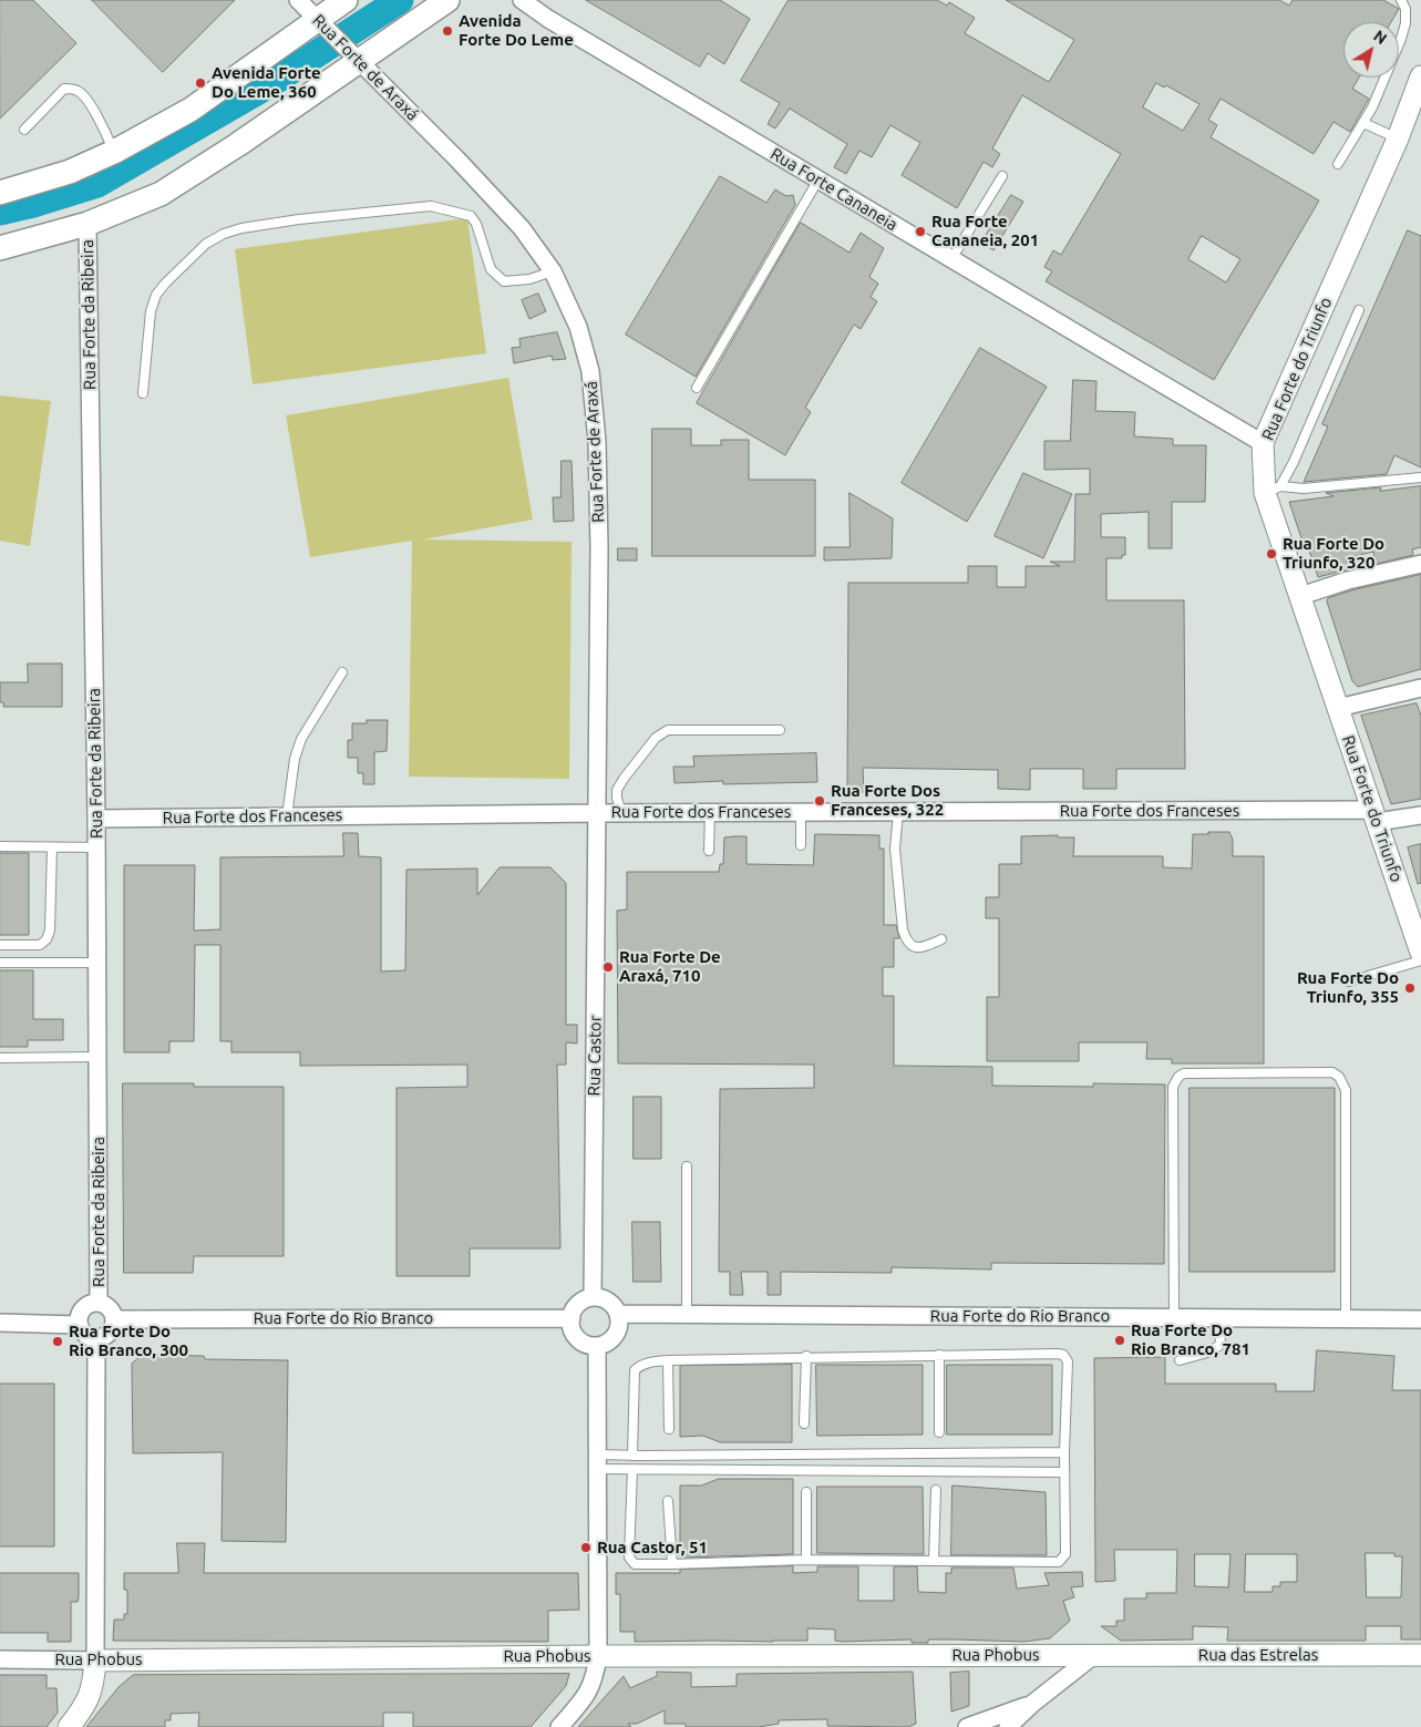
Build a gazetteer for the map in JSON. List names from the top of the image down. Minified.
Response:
{"streets":{"street":["Rua Forte de Araxá","Rua Forte Cananeia","Rua Forte da Ribeira","Rua Forte do Triunfo","Rua Forte dos Franceses","Rua Castor","Rua Forte do Rio Branco","Rua Phobus","Rua das Estrelas"]},"crossings":[["Rua Forte de Araxá","Rua Forte dos Franceses"],["Rua Forte de Araxá","Rua Castor"],["Rua Forte Cananeia","Rua Forte do Triunfo"],["Rua Forte da Ribeira","Rua Forte dos Franceses"],["Rua Forte da Ribeira","Rua Forte do Rio Branco"],["Rua Forte do Triunfo","Rua Forte dos Franceses"],["Rua Forte dos Franceses","Rua Castor"],["Rua Castor","Rua Forte do Rio Branco"],["Rua Phobus","Rua das Estrelas"]],"places":["Avenida Forte Do Leme","Avenida Forte Do Leme, 360","Rua Forte Cananeia, 201","Rua Forte Do Triunfo, 320","Rua Forte Dos Franceses, 322","Rua Forte De Araxá, 710","Rua Forte Do Triunfo, 355","Rua Forte Do Rio Branco, 781","Rua Forte Do Rio Branco, 300","Rua Castor, 51"],"north":"top right"}
